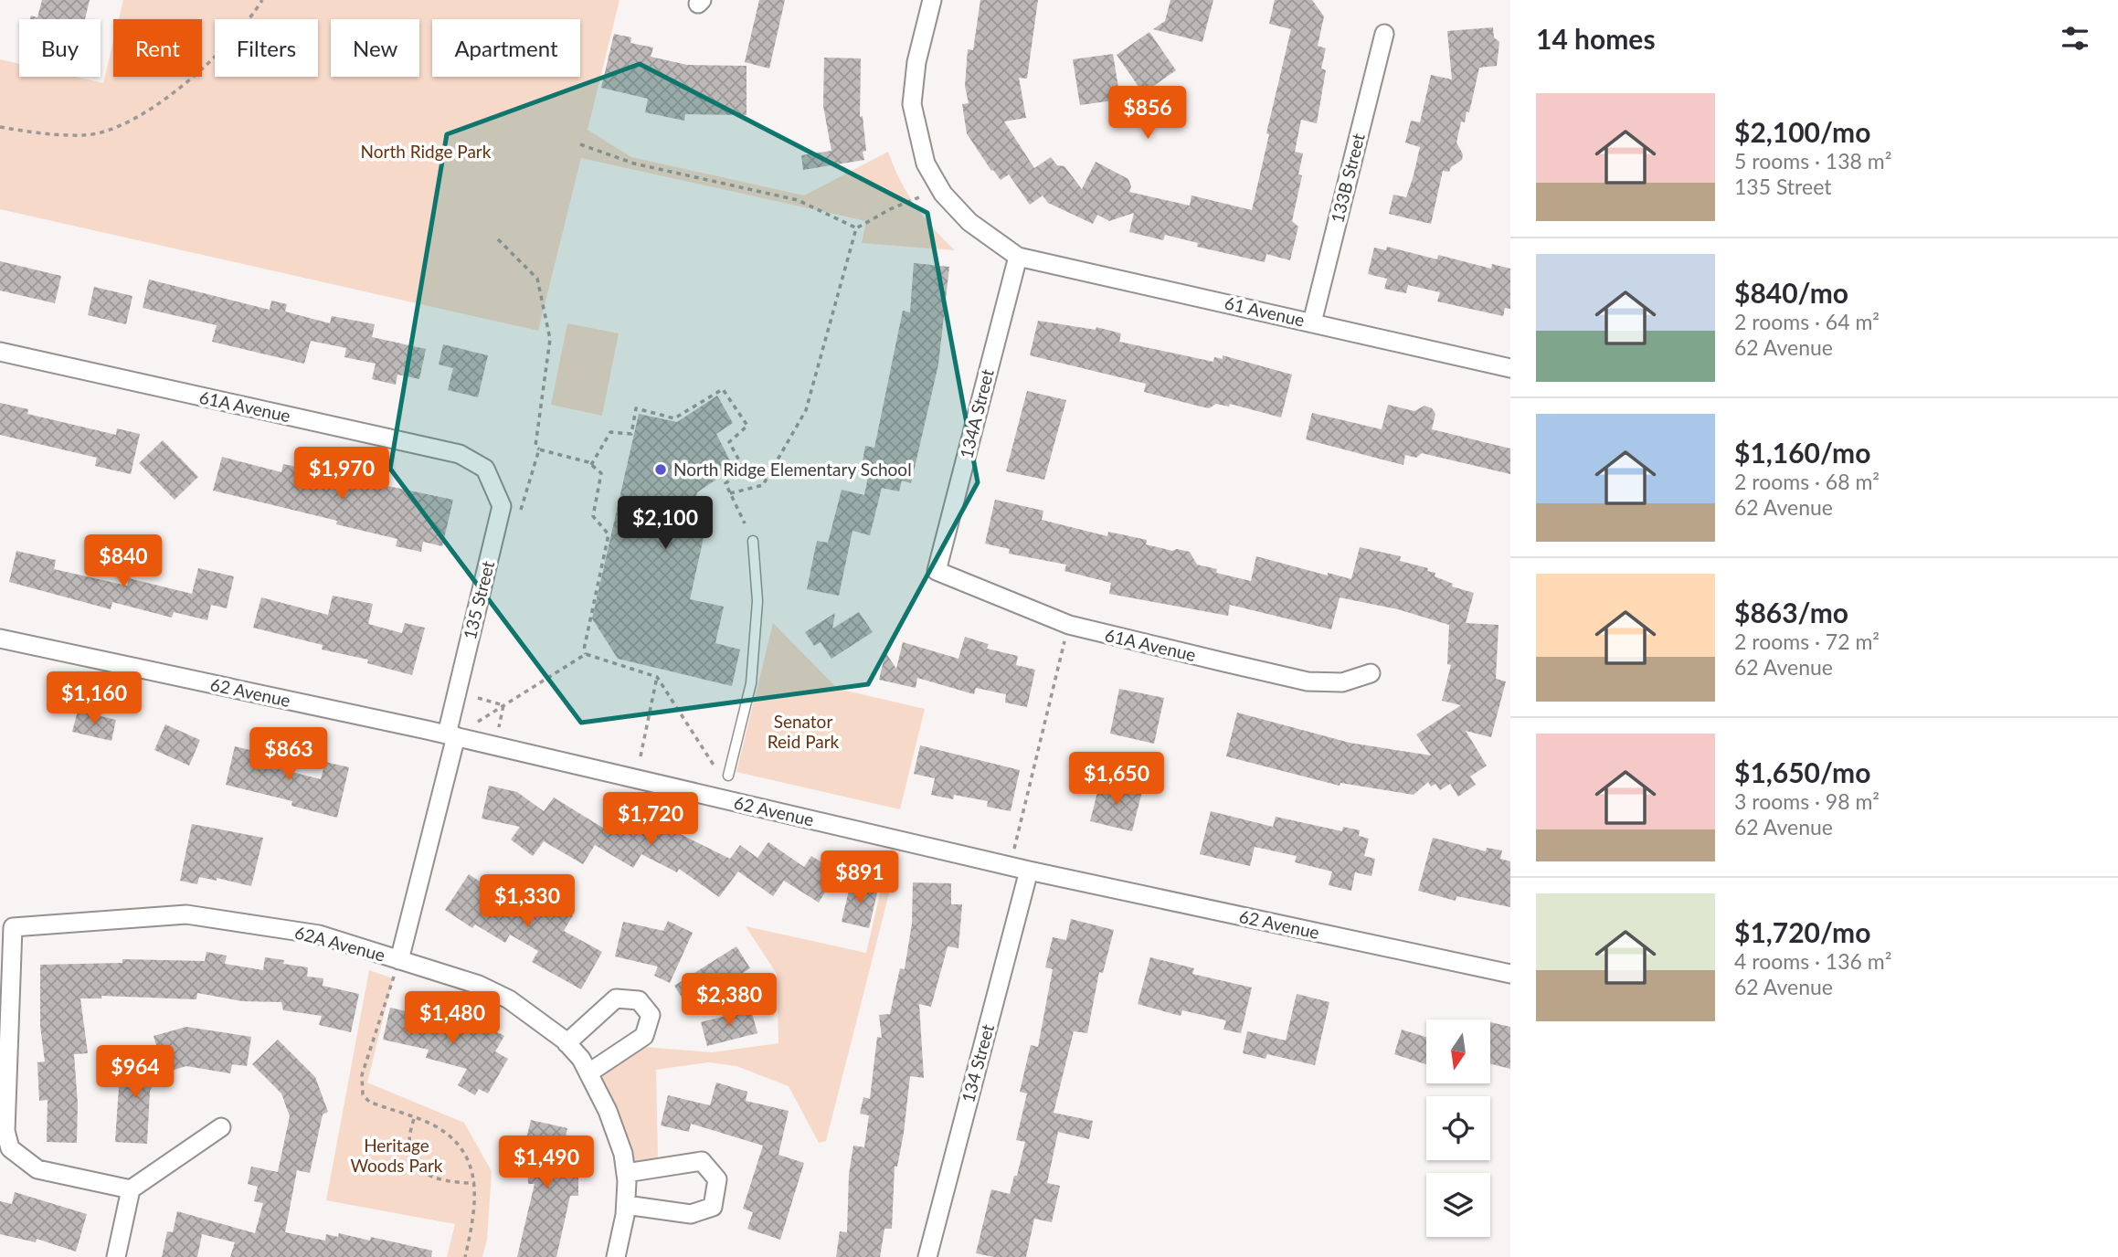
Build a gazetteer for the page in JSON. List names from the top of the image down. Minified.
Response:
{"streets":{"street":["133B Street","61 Avenue","61A Avenue","134A Street","135 Street","62 Avenue","62A Avenue","134 Street"]},"crossings":[["133B Street","61 Avenue"],["61 Avenue","134A Street"],["61A Avenue","134A Street"],["61A Avenue","135 Street"],["135 Street","62 Avenue"],["135 Street","62A Avenue"],["62 Avenue","134 Street"]],"parks":["North Ridge Park","Senator Reid Park","Heritage Woods Park"],"places":["North Ridge Elementary School"],"north":"bottom","page":{"heading":"14 homes","chip":["Buy","Rent","Filters","New","Apartment"],"list":[{"name":"$2,100/mo","note":"5 rooms · 138 m² · 135 Street"},{"name":"$840/mo","note":"2 rooms · 64 m² · 62 Avenue"},{"name":"$1,160/mo","note":"2 rooms · 68 m² · 62 Avenue"},{"name":"$863/mo","note":"2 rooms · 72 m² · 62 Avenue"},{"name":"$1,650/mo","note":"3 rooms · 98 m² · 62 Avenue"},{"name":"$1,720/mo","note":"4 rooms · 136 m² · 62 Avenue"}],"price":["$856","$1,970","$2,100","$840","$1,160","$863","$1,650","$1,720","$891","$1,330","$2,380","$1,480","$964","$1,490"]}}
